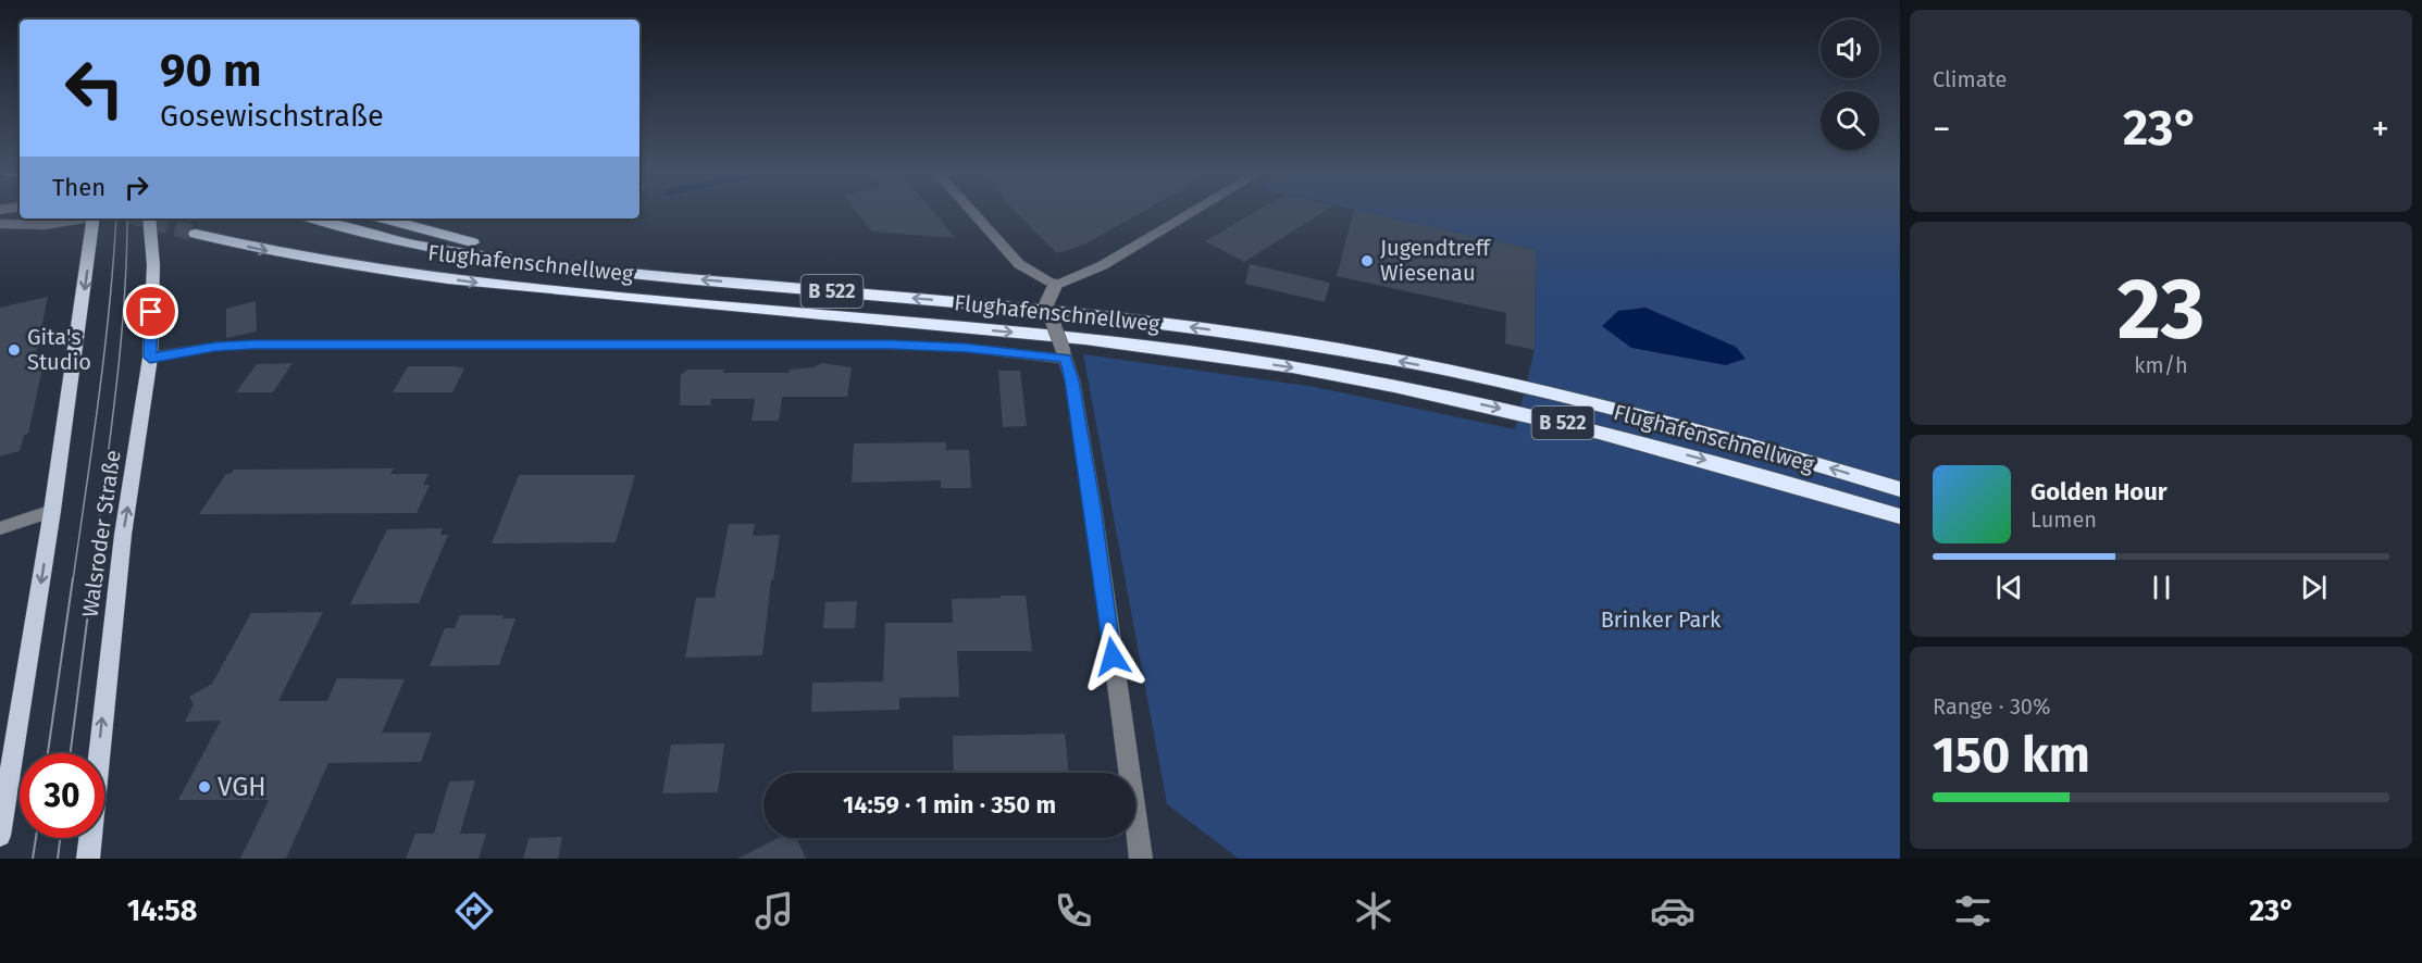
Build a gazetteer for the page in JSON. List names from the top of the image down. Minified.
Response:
{"streets":{"highway":["Flughafenschnellweg","B 522"],"main road":["Walsroder Straße"]},"crossings":[["Flughafenschnellweg","B 522"]],"parks":["Brinker Park"],"places":["Jugendtreff Wiesenau","Gita's Studio","VGH"],"page":{"tile":["Climate",["23","km/h"],["Range · 30%","150 km"]],"turn":["90 m","Gosewischstraße"],"heat":["−","23°","+"],"then":"Then","song":["Golden Hour","Lumen"],"limit":"30","trip":"14:59 · 1 min · 350 m","tabs":["14:58","23°"]}}
